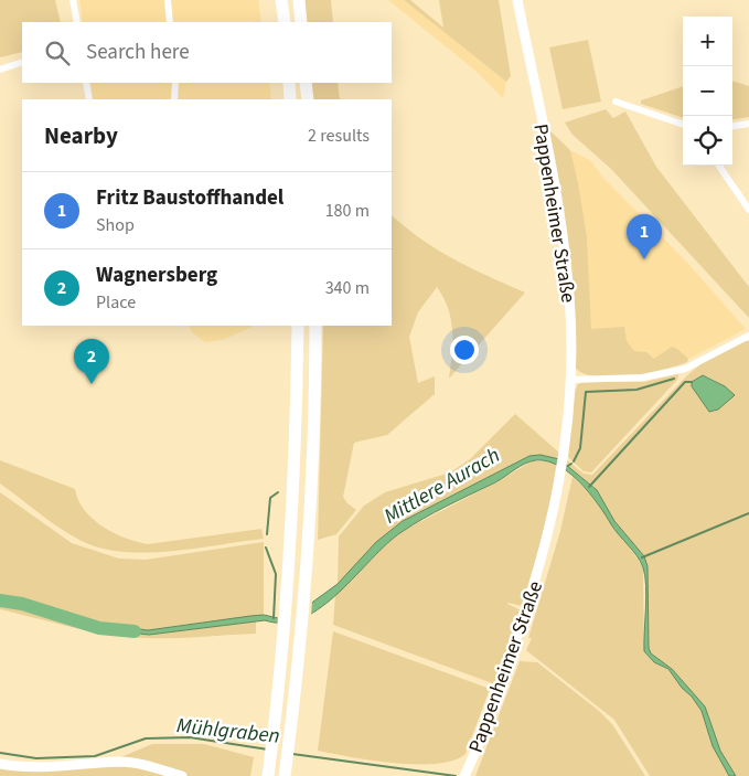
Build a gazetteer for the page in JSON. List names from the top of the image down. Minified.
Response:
{"streets":{"street":["Pappenheimer Straße"]},"water":["Mittlere Aurach","Mühlgraben"],"page":{"map_buttons":["+","−"],"search":"Search here","heading":["Nearby","2 results"],"list":[{"mark":"1","name":"Fritz Baustoffhandel","note":"Shop","value":"180 m"},{"mark":"2","name":"Wagnersberg","note":"Place","value":"340 m"}],"pins":["1","2"]}}
